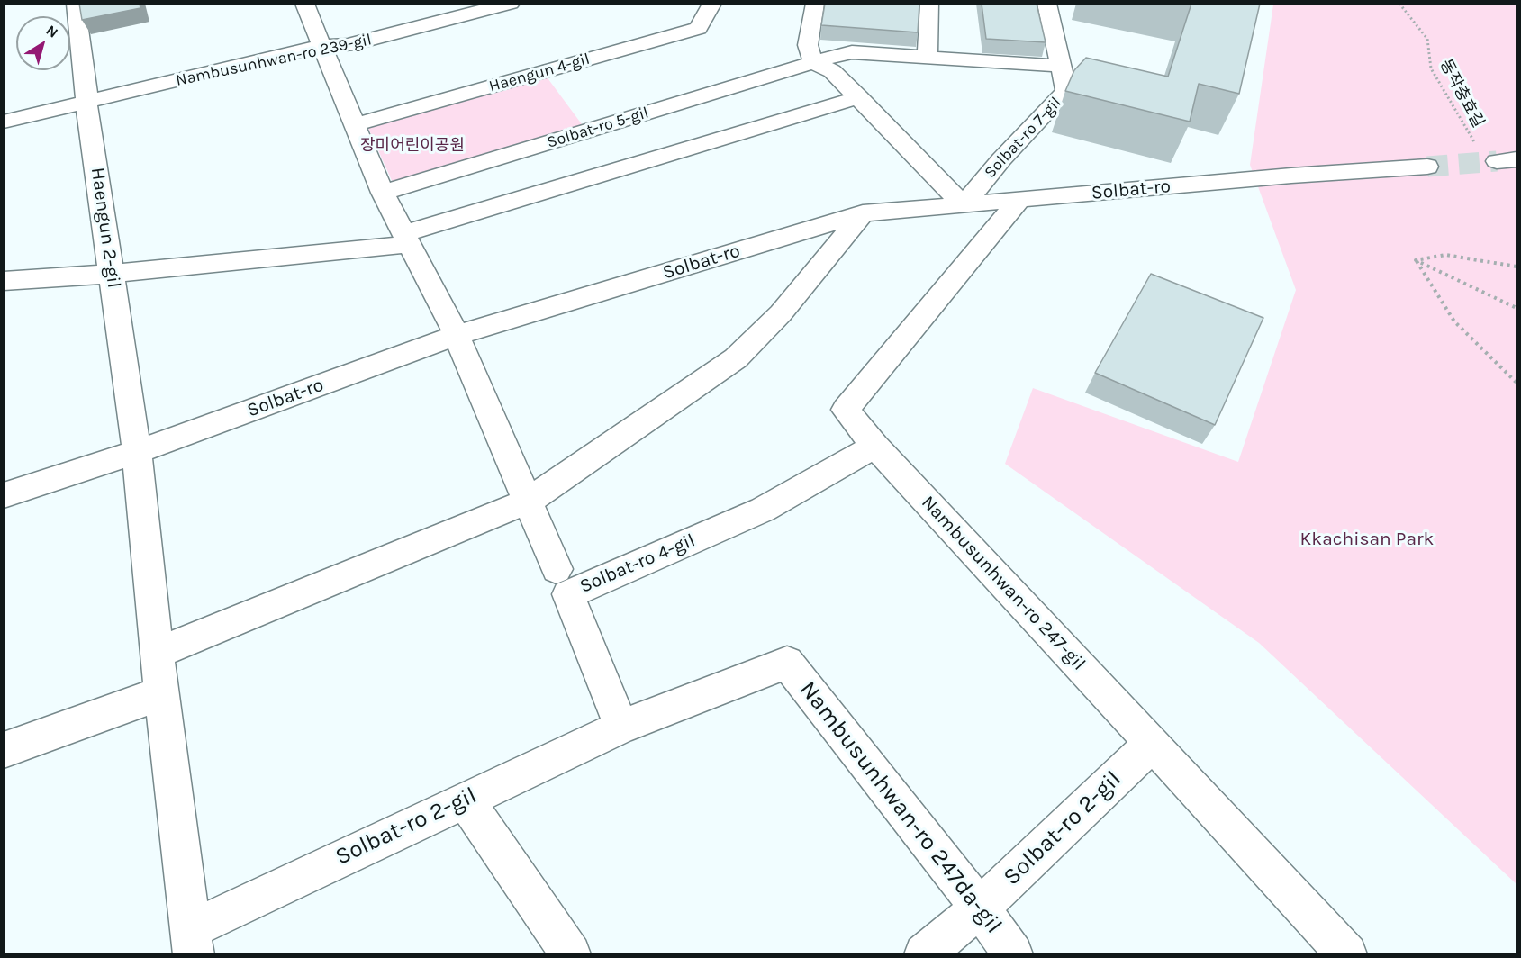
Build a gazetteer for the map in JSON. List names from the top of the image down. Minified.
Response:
{"streets":{"street":["Nambusunhwan-ro 239-gil","Haengun 4-gil","Solbat-ro 5-gil","Solbat-ro 7-gil","Solbat-ro","Haengun 2-gil","Solbat-ro 4-gil","Nambusunhwan-ro 247-gil","Nambusunhwan-ro 247da-gil","Solbat-ro 2-gil"],"path":["동작충효길"]},"crossings":[["Nambusunhwan-ro 239-gil","Haengun 2-gil"],["Solbat-ro 5-gil","Solbat-ro 7-gil"],["Solbat-ro 7-gil","Solbat-ro"],["Solbat-ro","Haengun 2-gil"],["Solbat-ro","Solbat-ro 4-gil"],["Solbat-ro","Nambusunhwan-ro 247-gil"],["Solbat-ro","Solbat-ro 2-gil"],["Haengun 2-gil","Solbat-ro 2-gil"],["Solbat-ro 4-gil","Nambusunhwan-ro 247-gil"],["Solbat-ro 4-gil","Nambusunhwan-ro 247da-gil"],["Solbat-ro 4-gil","Solbat-ro 2-gil"],["Nambusunhwan-ro 247-gil","Solbat-ro 2-gil"],["Nambusunhwan-ro 247da-gil","Solbat-ro 2-gil"]],"parks":["장미어린이공원","Kkachisan Park"],"north":"top right"}
